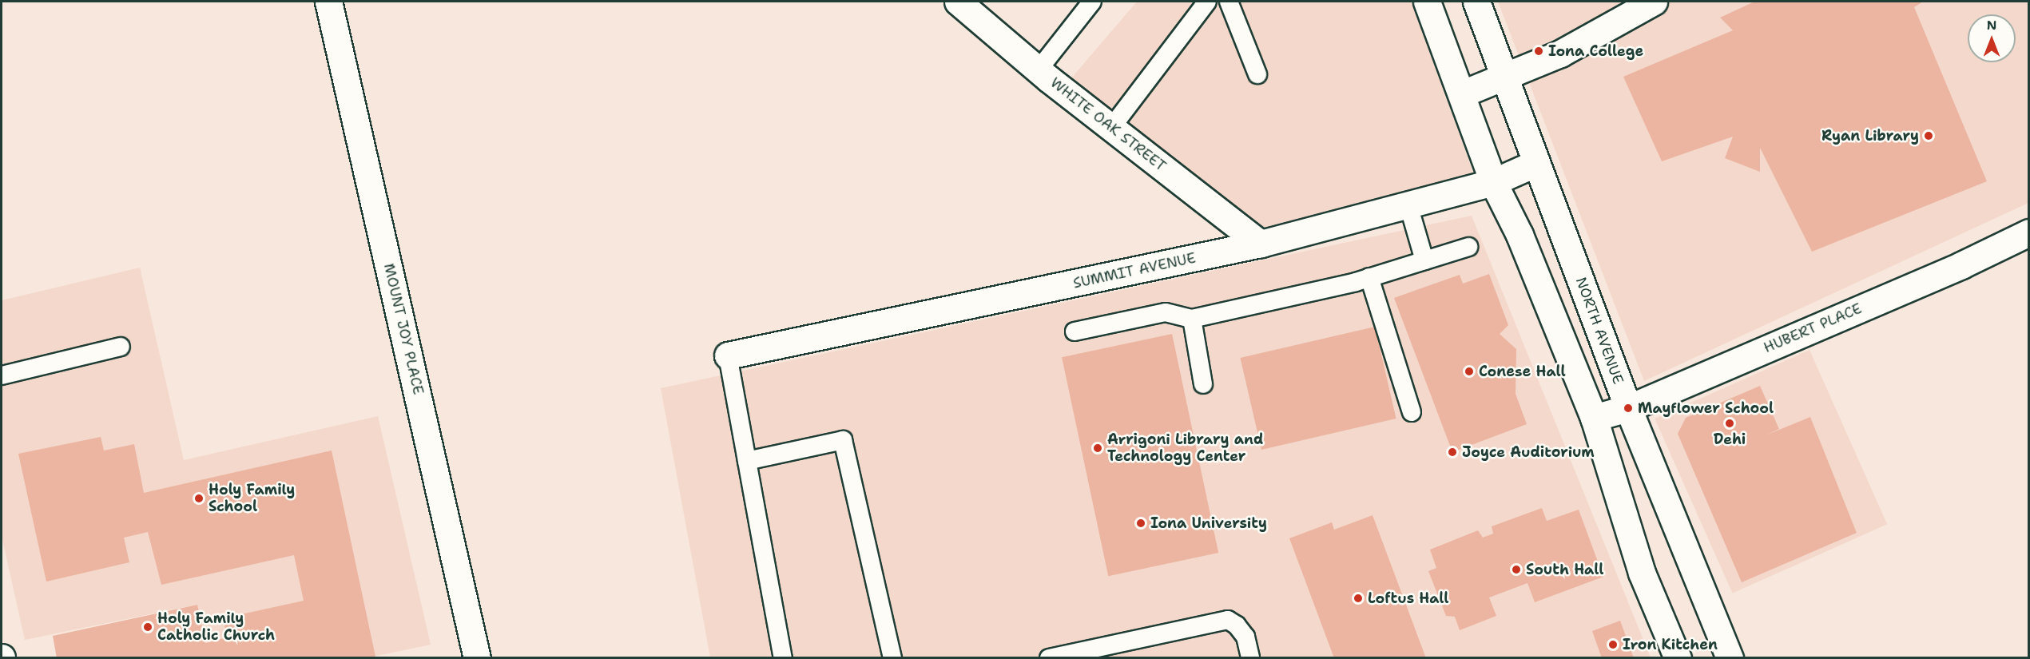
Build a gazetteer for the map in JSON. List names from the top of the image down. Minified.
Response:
{"streets":{"street":["WHITE OAK STREET","SUMMIT AVENUE","HUBERT PLACE","MOUNT JOY PLACE","NORTH AVENUE"]},"crossings":[["WHITE OAK STREET","SUMMIT AVENUE"],["SUMMIT AVENUE","NORTH AVENUE"],["HUBERT PLACE","NORTH AVENUE"]],"places":["Iona College","Ryan Library","Conese Hall","Mayflower School","Dehi","Arrigoni Library and Technology Center","Joyce Auditorium","Holy Family School","Iona University","South Hall","Loftus Hall","Holy Family Catholic Church","Iron Kitchen"],"north":"top"}
